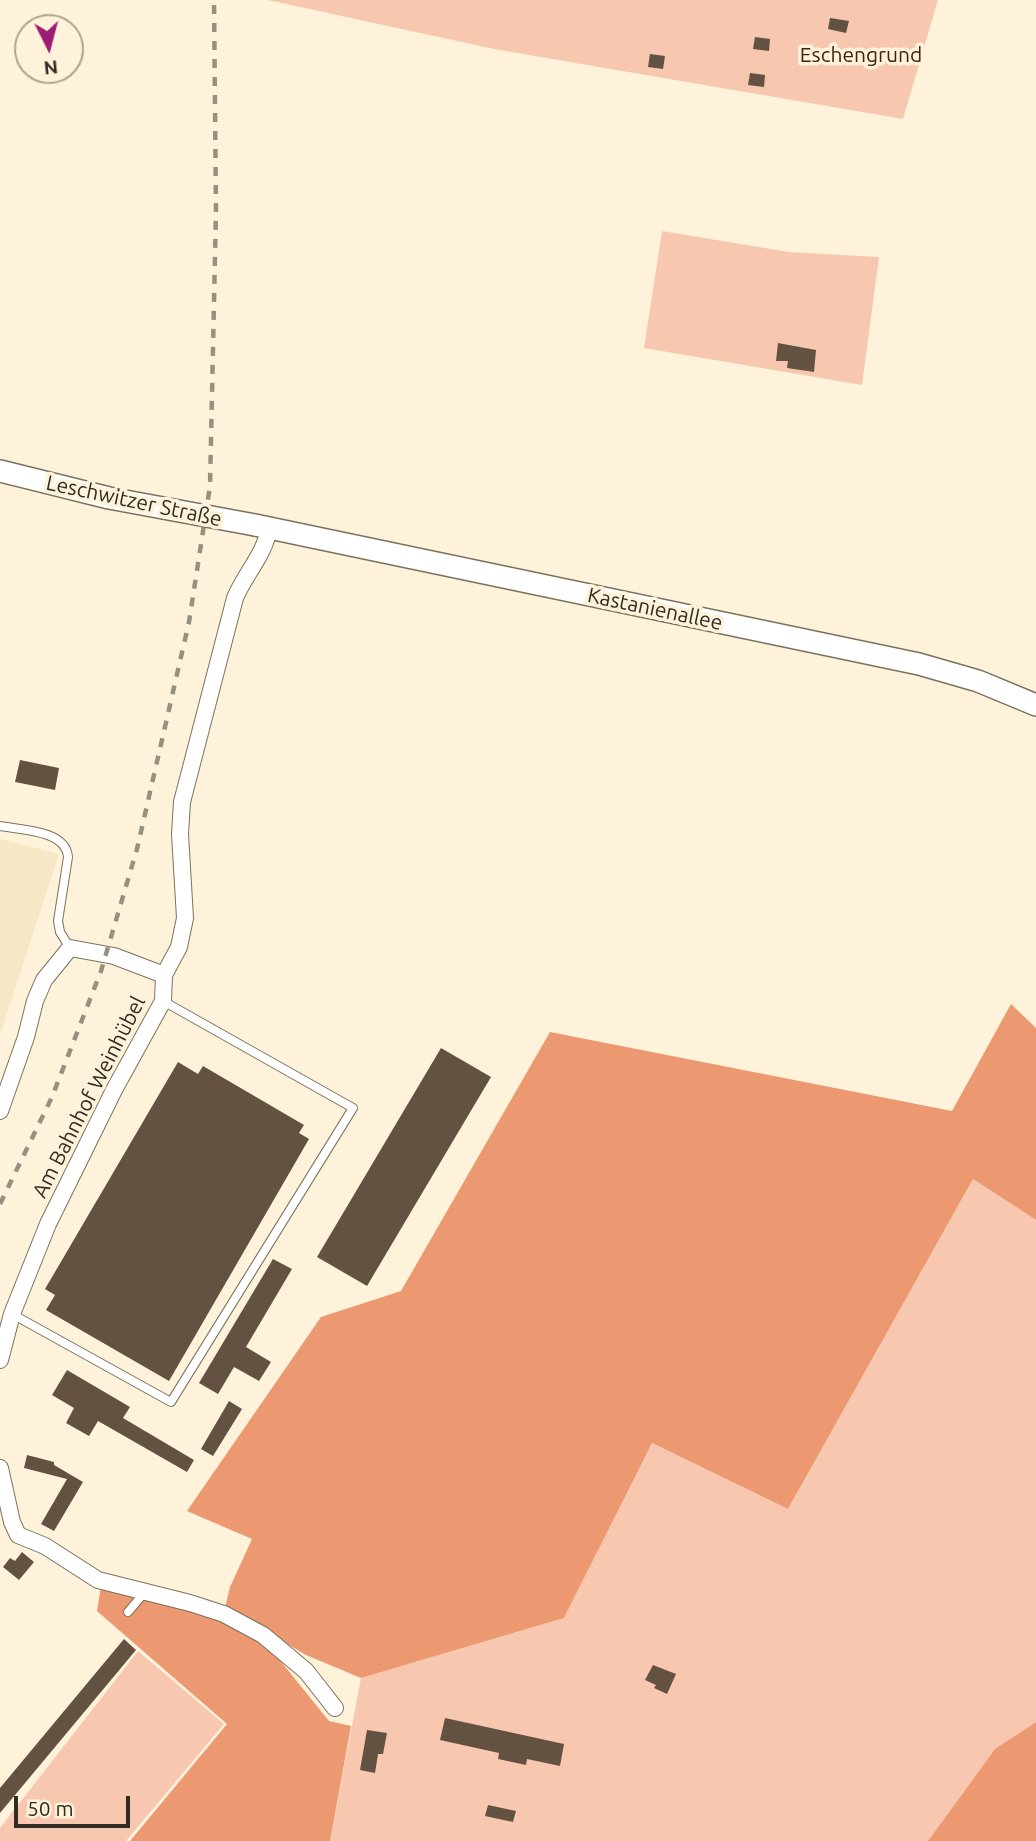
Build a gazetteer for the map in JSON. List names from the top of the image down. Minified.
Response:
{"streets":{"street":["Leschwitzer Straße","Kastanienallee","Am Bahnhof Weinhübel"]},"crossings":[["Leschwitzer Straße","Kastanienallee"],["Leschwitzer Straße","Am Bahnhof Weinhübel"],["Kastanienallee","Am Bahnhof Weinhübel"]],"parks":["Eschengrund"],"scale_bar":"50 m","north":"bottom"}
